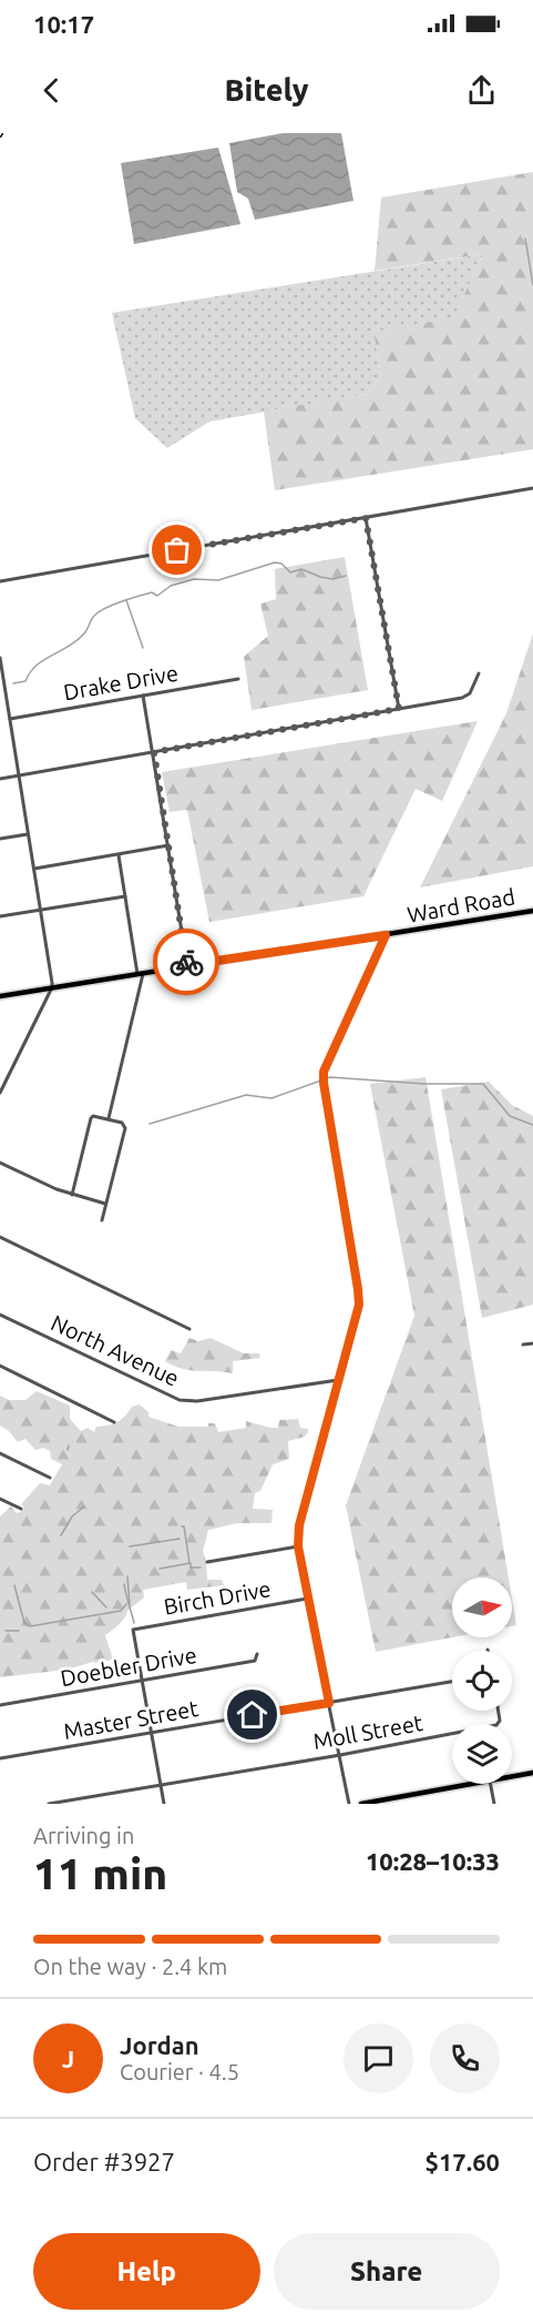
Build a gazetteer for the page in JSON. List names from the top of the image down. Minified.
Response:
{"streets":{"main road":["Ward Road"],"street":["Drake Drive","North Avenue","Birch Drive","Doebler Drive","Master Street","Moll Street"]},"crossings":[["Birch Drive","Doebler Drive"]],"north":"right","page":{"status":"10:17","header":"Bitely","heading":["11 min","Arriving in","10:28–10:33"],"panel":["Jordan","Courier · 4.5","Order #3927","$17.60"],"bar":"On the way · 2.4 km","round":"J","buttons":["Help","Share"]}}
